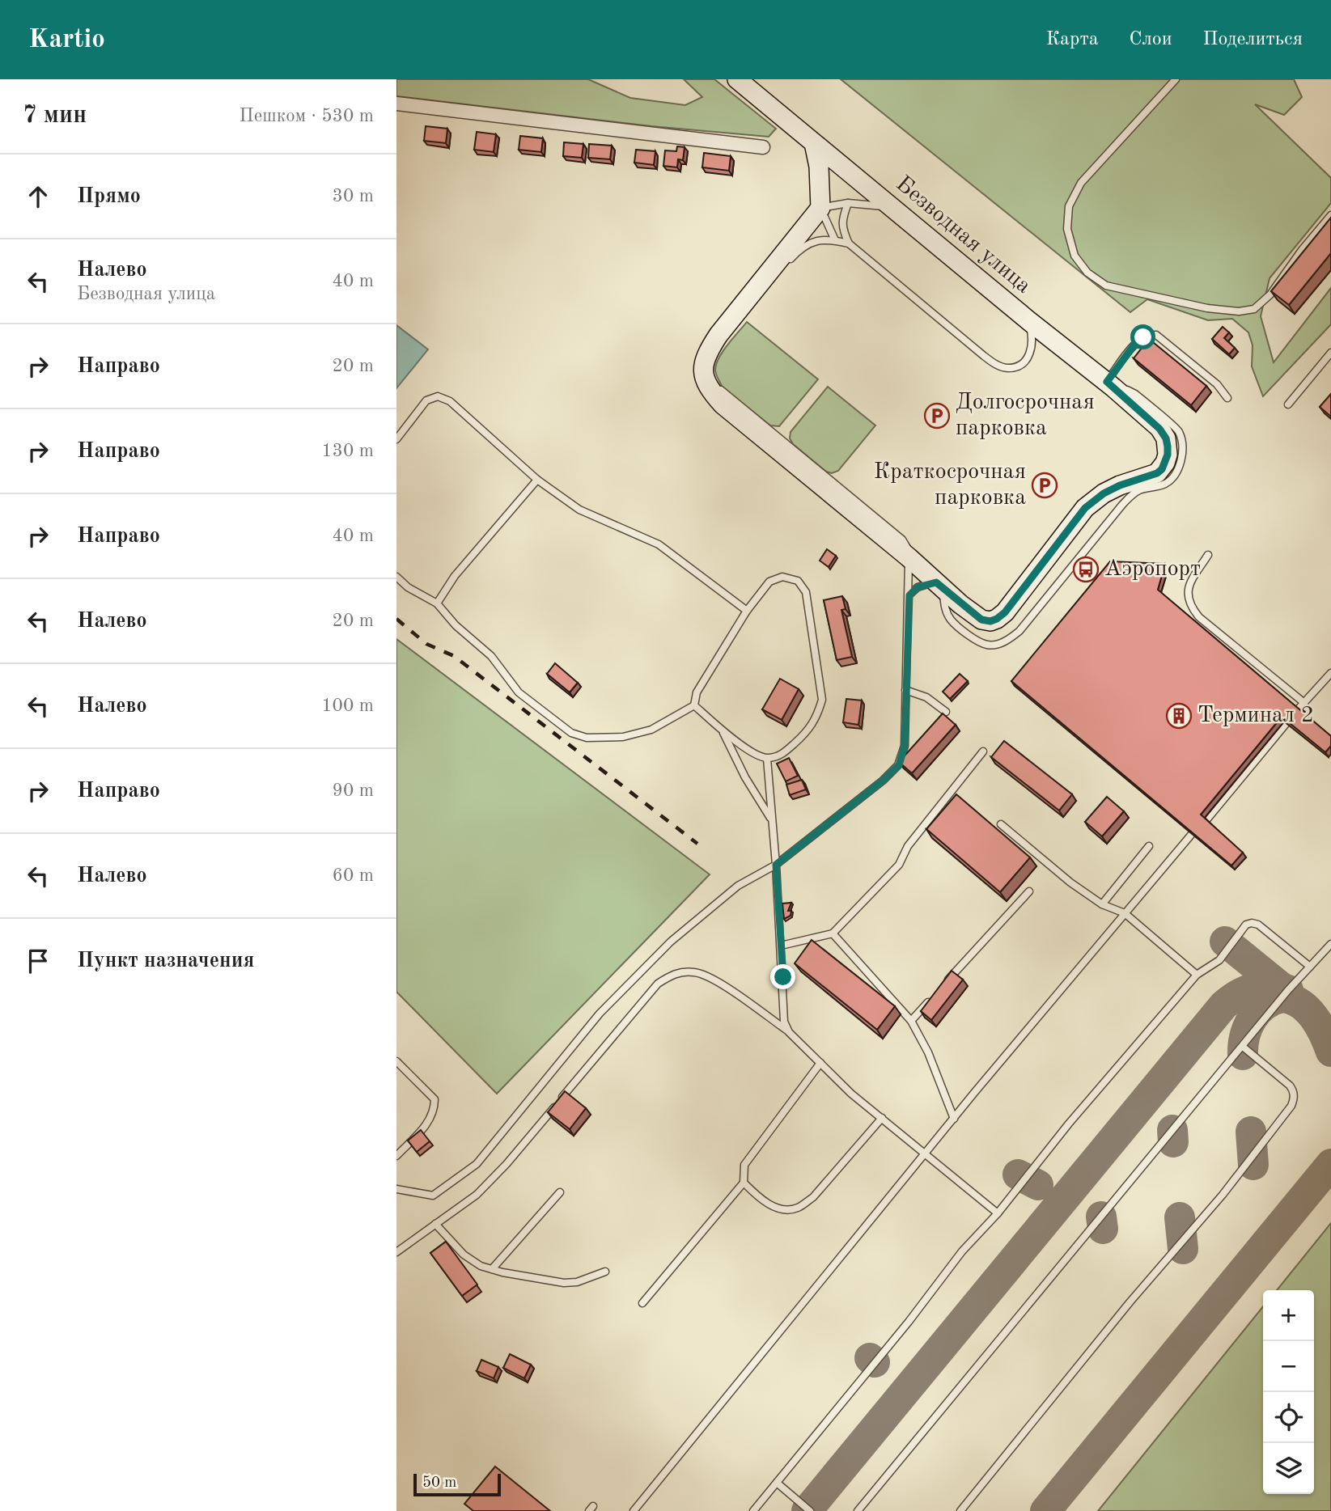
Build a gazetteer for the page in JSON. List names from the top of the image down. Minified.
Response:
{"streets":{"main road":["Безводная улица"]},"places":{"parking":["Долгосрочная парковка","Краткосрочная парковка"],"bus stop":["Аэропорт"],"building":["Терминал 2"]},"scale_bar":"50 m","page":{"header":"Kartio","nav":["Карта","Слои","Поделиться"],"heading":["7 мин","Пешком · 530 m"],"list":[["Прямо","30 m"],["Налево","Безводная улица","40 m"],["Направо","20 m"],["Направо","130 m"],["Направо","40 m"],["Налево","20 m"],["Налево","100 m"],["Направо","90 m"],["Налево","60 m"],"Пункт назначения"],"map_buttons":["+","−"],"scale":"50 m"}}
